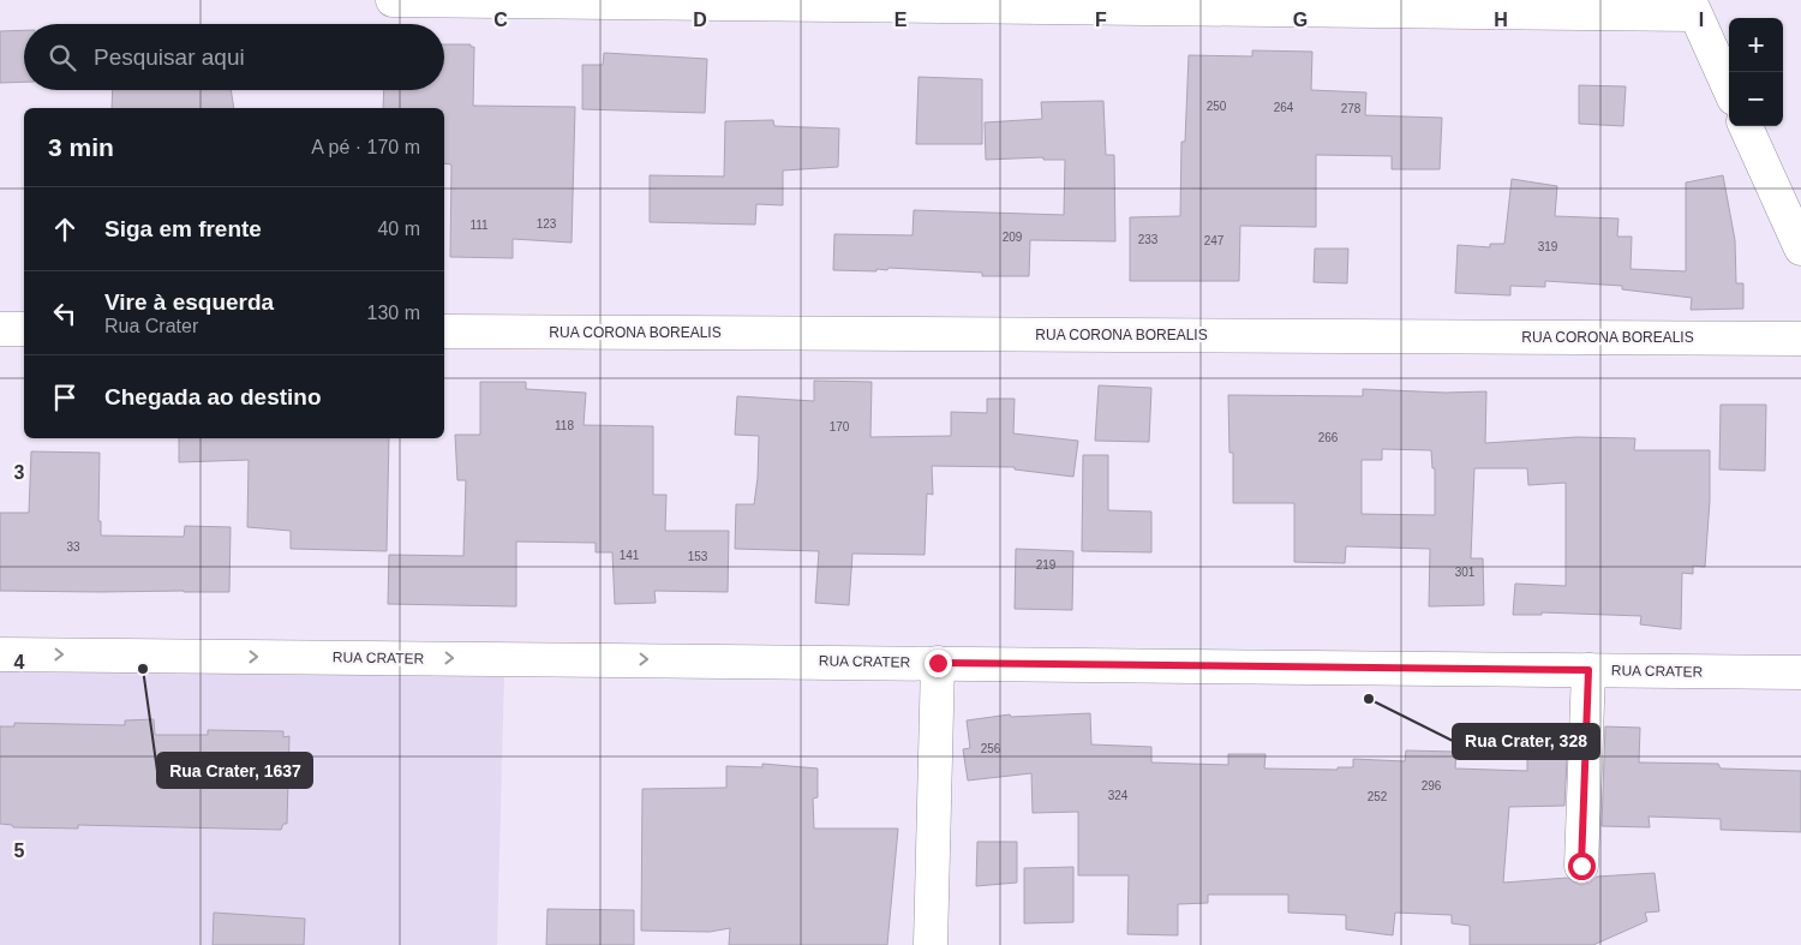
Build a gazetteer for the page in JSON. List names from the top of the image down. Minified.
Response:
{"streets":{"street":["RUA CORONA BOREALIS","RUA CRATER"]},"one_way":["RUA CRATER"],"places":["Rua Crater, 1637","Rua Crater, 328"],"house_numbers":["250","264","278","123","111","209","233","247","319","118","170","266","33","141","153","219","301","256","296","324","252"],"page":{"map_buttons":["+","−"],"search":"Pesquisar aqui","heading":["3 min","A pé · 170 m"],"list":[["Siga em frente","40 m"],["Vire à esquerda","Rua Crater","130 m"],"Chegada ao destino"]},"grid":{"columns":["C","D","E","F","G","H","I"],"rows":["3","4","5"]}}
